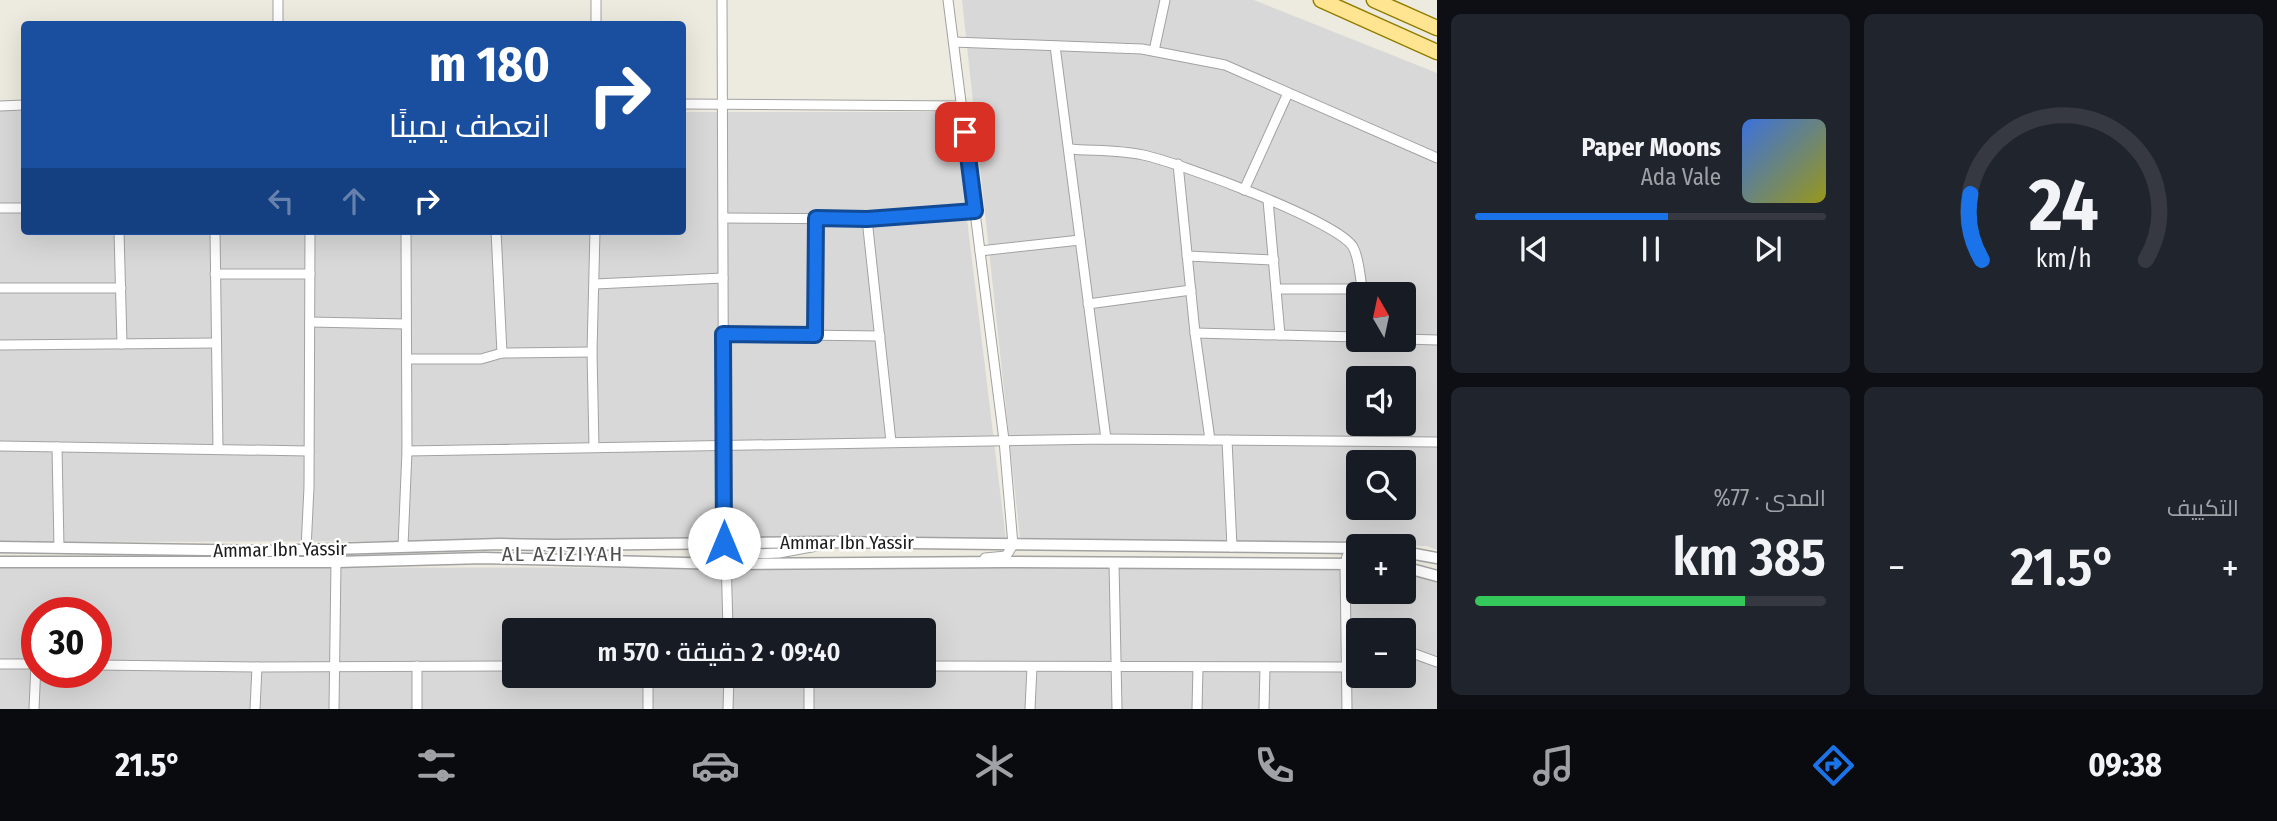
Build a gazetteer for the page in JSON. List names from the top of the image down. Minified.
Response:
{"streets":{"street":["Ammar Ibn Yassir"]},"districts":["AL AZIZIYAH"],"north":"top","page":{"turn":["180 m","انعطف يمينًا"],"song":["Paper Moons","Ada Vale"],"map_buttons":["+","−"],"tile":["التكييف",["المدى · 77%","385 km"]],"heat":["−","21.5°","+"],"limit":"30","trip":"09:40 · 2 دقيقة · 570 m","tabs":["09:38","21.5°"],"gauge":["24","km/h"]}}
